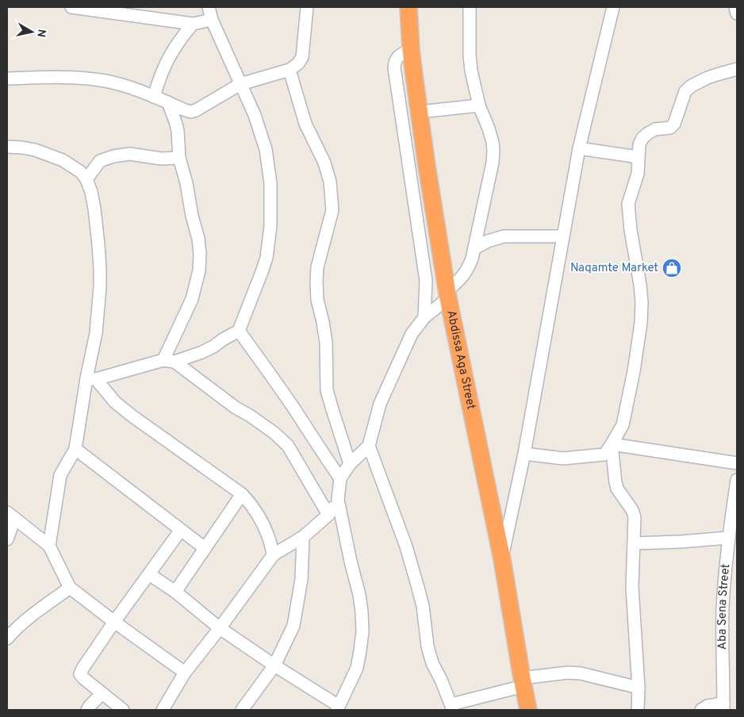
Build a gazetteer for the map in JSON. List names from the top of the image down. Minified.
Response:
{"streets":{"highway":["Abdissa Aga Street"],"street":["Aba Sena Street"]},"places":{"shop":["Naqamte Market"]},"north":"right"}
